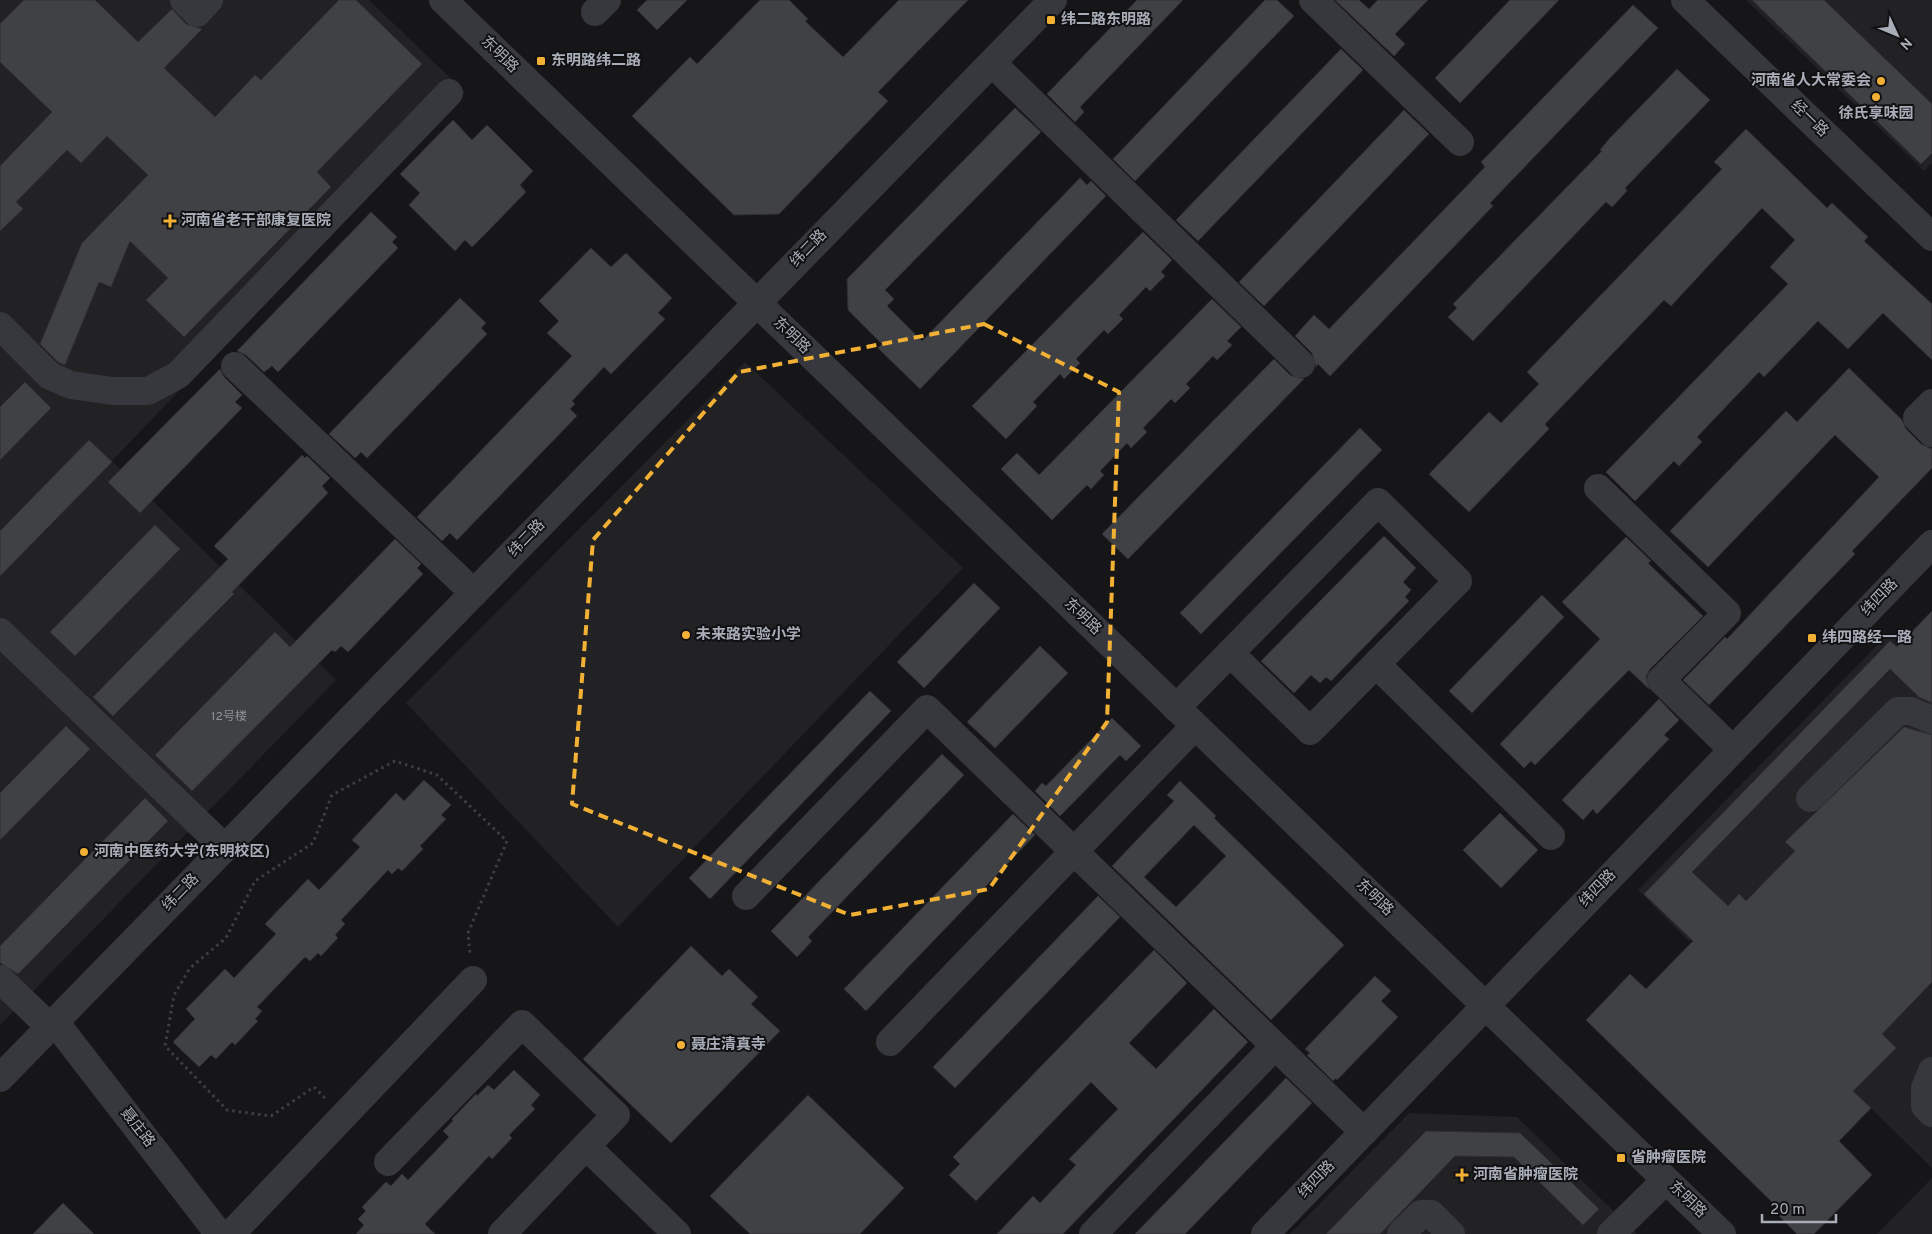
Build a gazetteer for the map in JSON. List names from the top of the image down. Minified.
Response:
{"streets":{"street":["东明路","经一路","纬二路","纬四路","聂庄路"]},"crossings":[["东明路","纬二路"],["东明路","纬四路"],["纬二路","聂庄路"]],"places":{"transit":["纬二路东明路","东明路纬二路","纬四路经一路","省肿瘤医院"],"other":["河南省人大常委会","徐氏享味园","未来路实验小学","河南中医药大学(东明校区)","聂庄清真寺"],"health":["河南省老干部康复医院","河南省肿瘤医院"]},"house_numbers":["12号楼"],"scale_bar":"20 m","north":"bottom right"}
